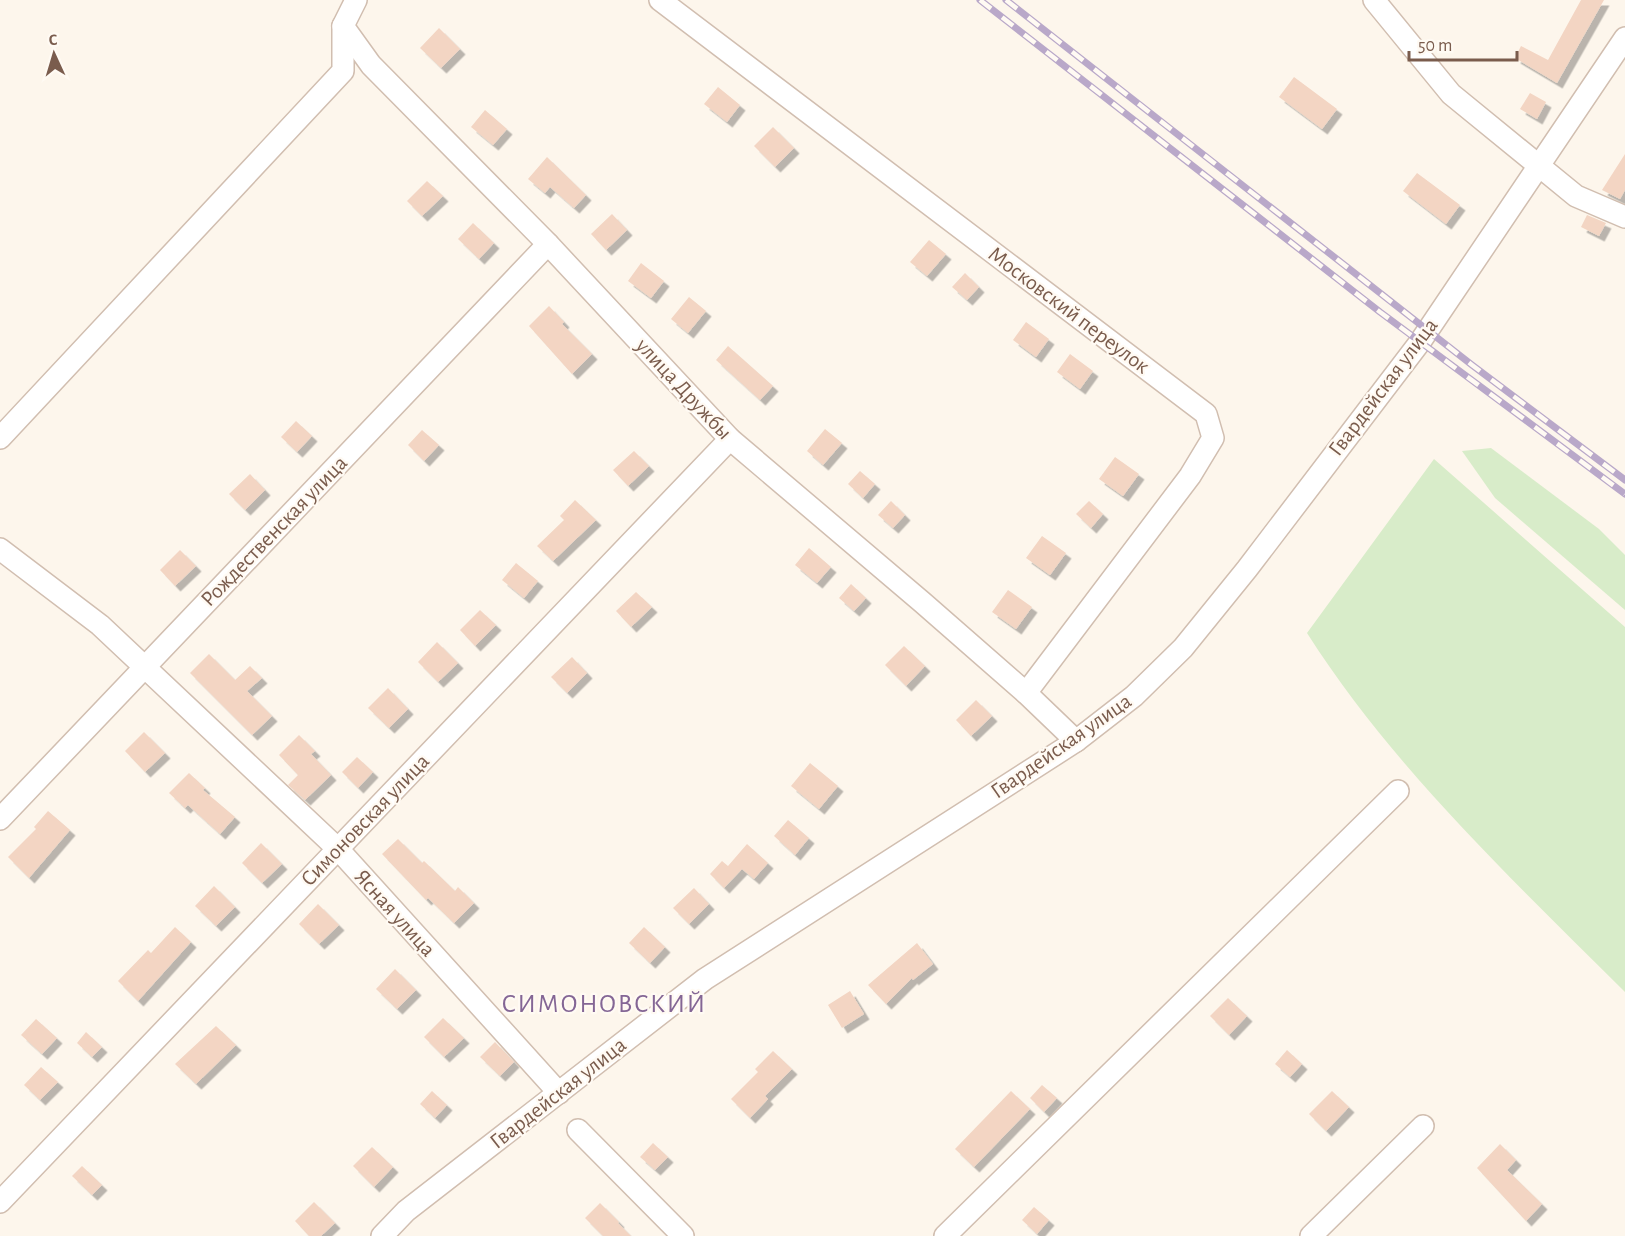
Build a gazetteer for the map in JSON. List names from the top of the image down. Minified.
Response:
{"streets":{"street":["Московский переулок","Гвардейская улица","улица Дружбы","Рождественская улица","Симоновская улица","Ясная улица"]},"crossings":[["Московский переулок","улица Дружбы"],["Гвардейская улица","улица Дружбы"],["Гвардейская улица","Ясная улица"],["улица Дружбы","Рождественская улица"],["улица Дружбы","Симоновская улица"],["Рождественская улица","Ясная улица"],["Симоновская улица","Ясная улица"]],"districts":["СИМОНОВСКИЙ"],"scale_bar":"50 m","north":"top"}
